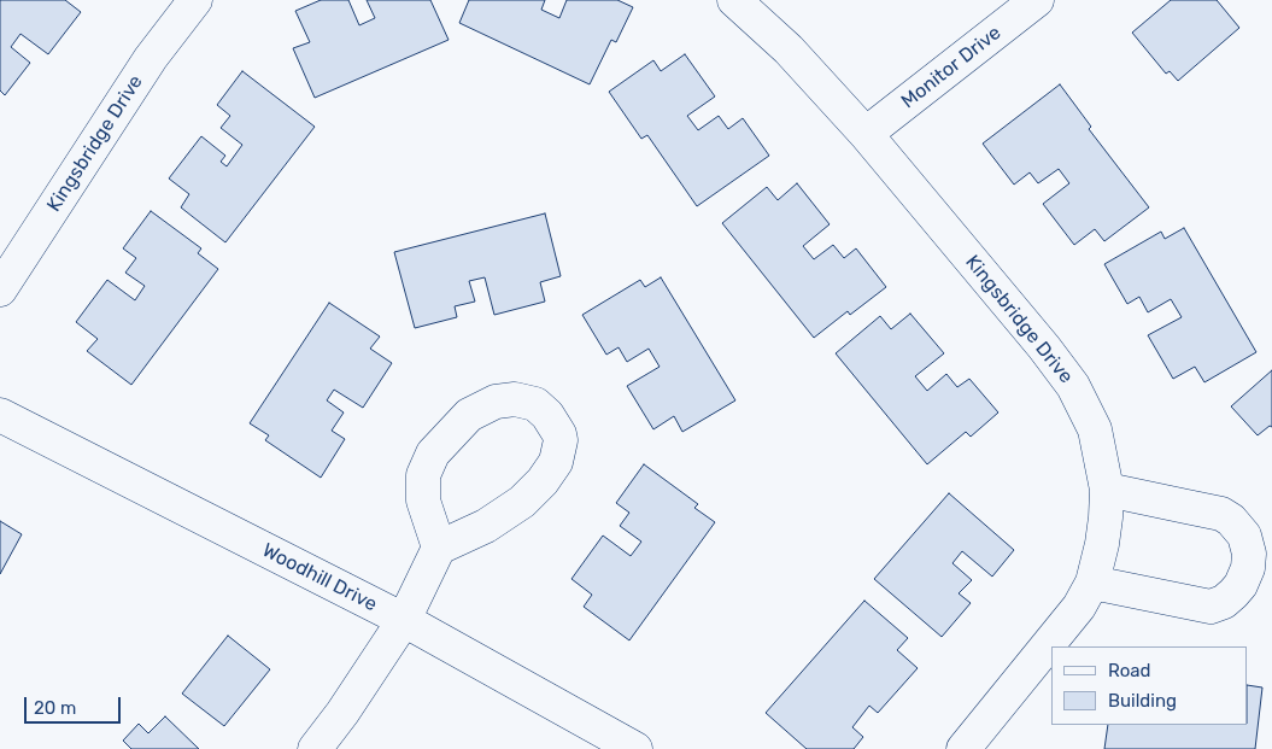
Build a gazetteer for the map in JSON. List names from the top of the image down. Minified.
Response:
{"streets":{"street":["Monitor Drive","Kingsbridge Drive","Woodhill Drive"]},"crossings":[["Monitor Drive","Kingsbridge Drive"]],"legend":["Road","Building"],"scale_bar":"20 m"}
